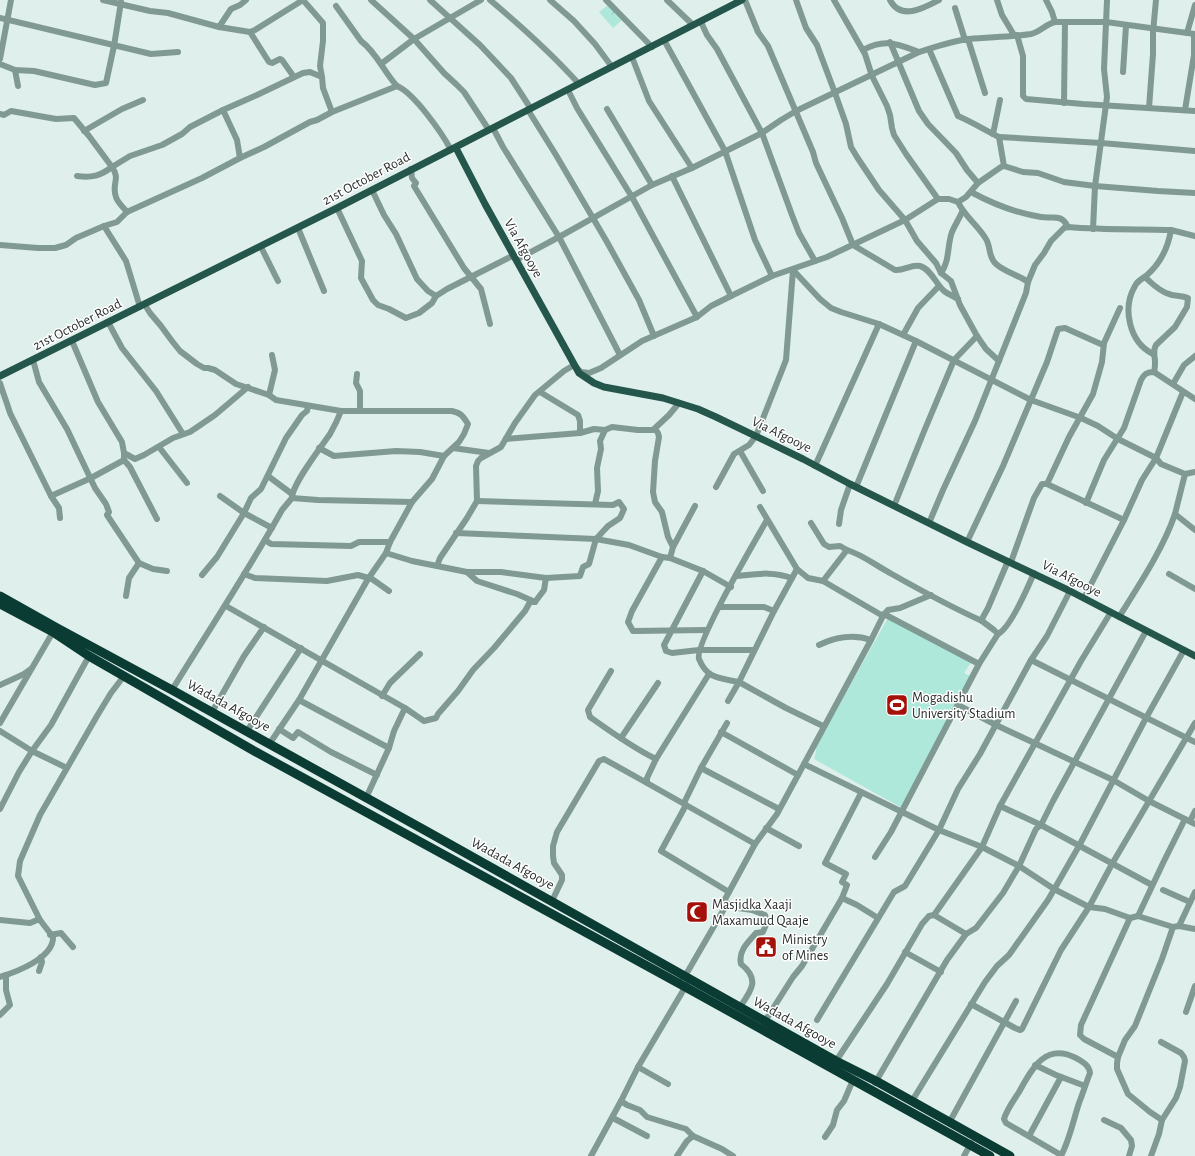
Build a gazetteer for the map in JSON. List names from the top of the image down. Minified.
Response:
{"streets":{"highway":["Wadada Afgooye"],"main road":["21st October Road","Via Afgooye"]},"crossings":[["21st October Road","Via Afgooye"]],"places":{"sports":["Mogadishu University Stadium"],"mosque":["Masjidka Xaaji Maxamuud Qaaje"],"public building":["Ministry of Mines"]}}
